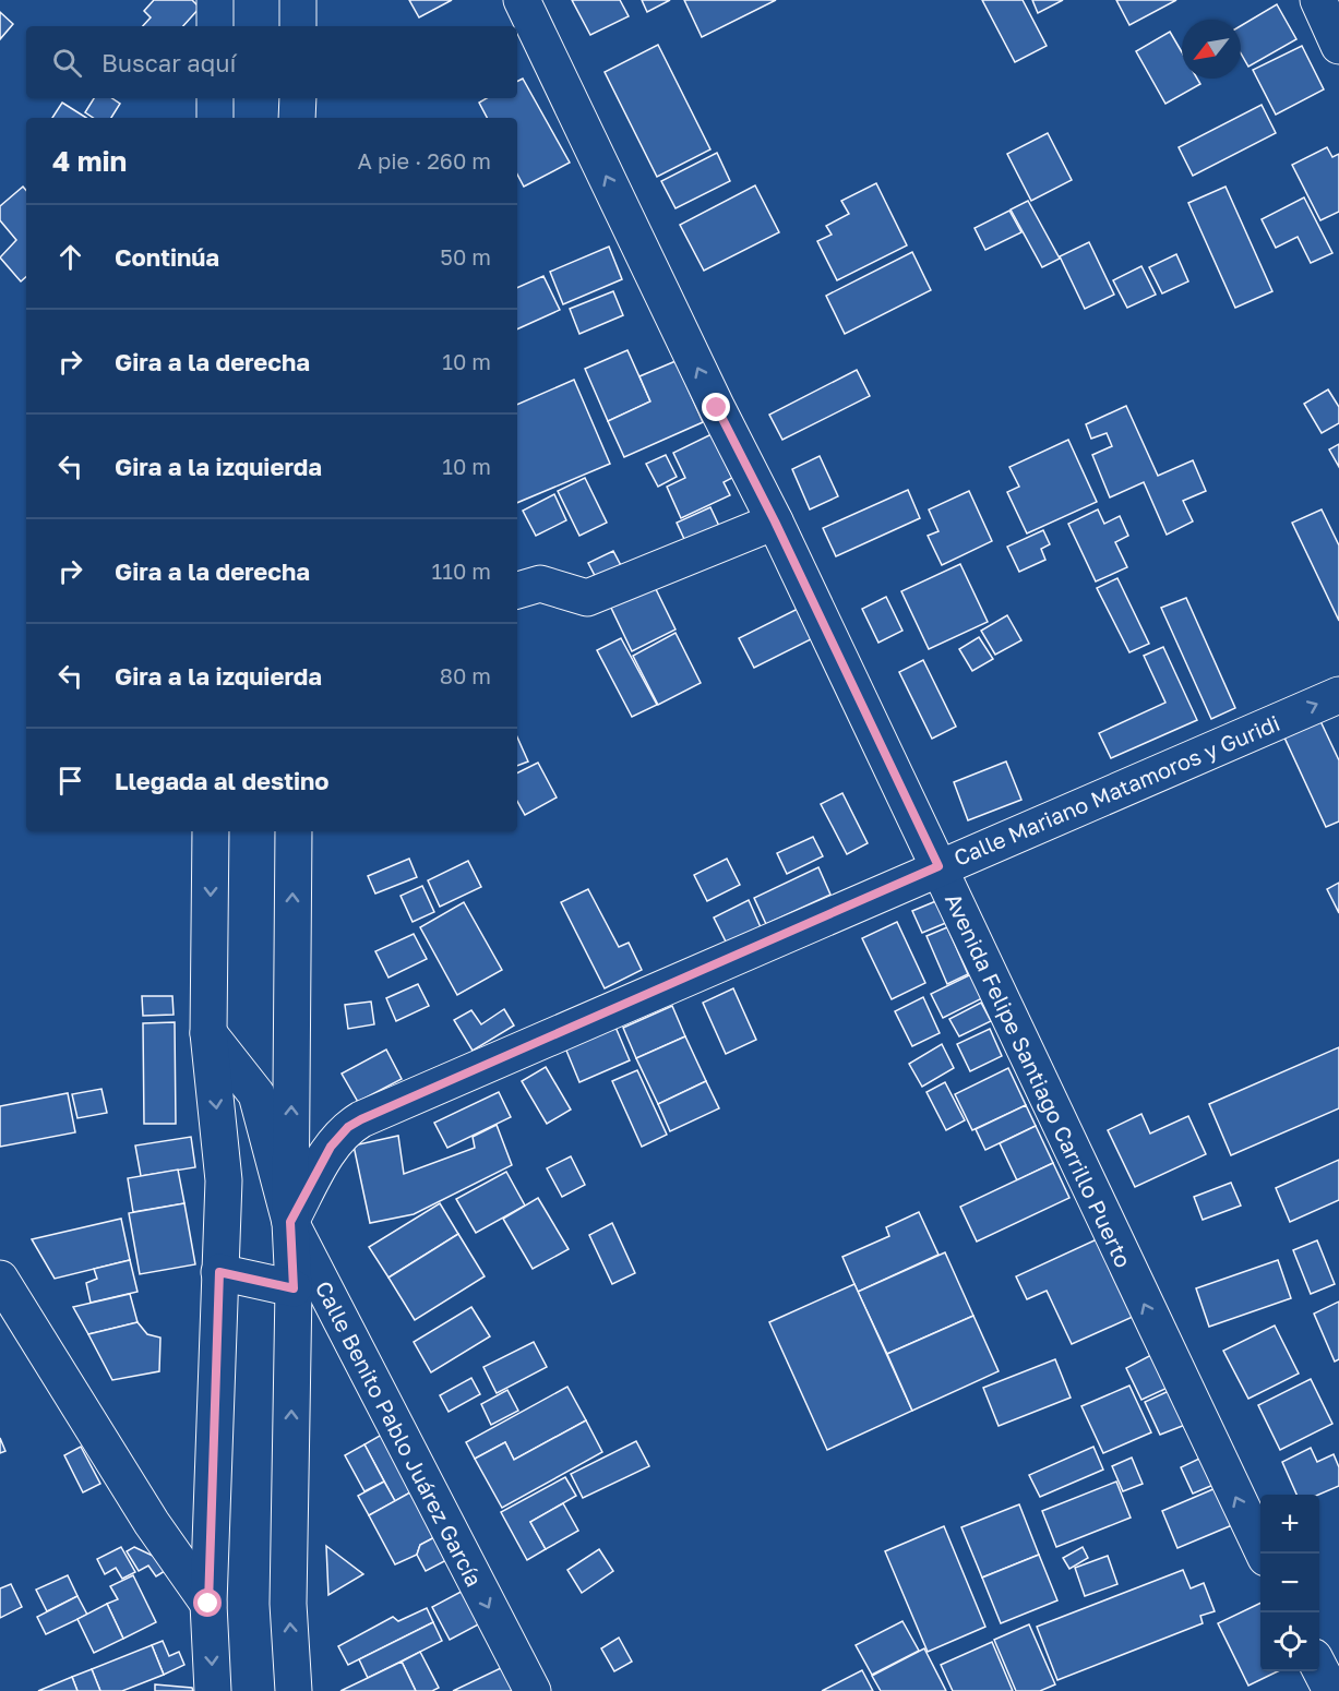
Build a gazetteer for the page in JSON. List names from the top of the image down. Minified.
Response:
{"streets":{"street":["Calle Mariano Matamoros y Guridi","Avenida Felipe Santiago Carrillo Puerto","Calle Benito Pablo Juárez García"]},"crossings":[["Calle Mariano Matamoros y Guridi","Avenida Felipe Santiago Carrillo Puerto"],["Calle Mariano Matamoros y Guridi","Calle Benito Pablo Juárez García"]],"one_way":["Calle Mariano Matamoros y Guridi","Avenida Felipe Santiago Carrillo Puerto"],"north":"bottom left","page":{"search":"Buscar aquí","heading":["4 min","A pie · 260 m"],"list":[["Continúa","50 m"],["Gira a la derecha","10 m"],["Gira a la izquierda","10 m"],["Gira a la derecha","110 m"],["Gira a la izquierda","80 m"],"Llegada al destino"],"map_buttons":["+","−"]}}
